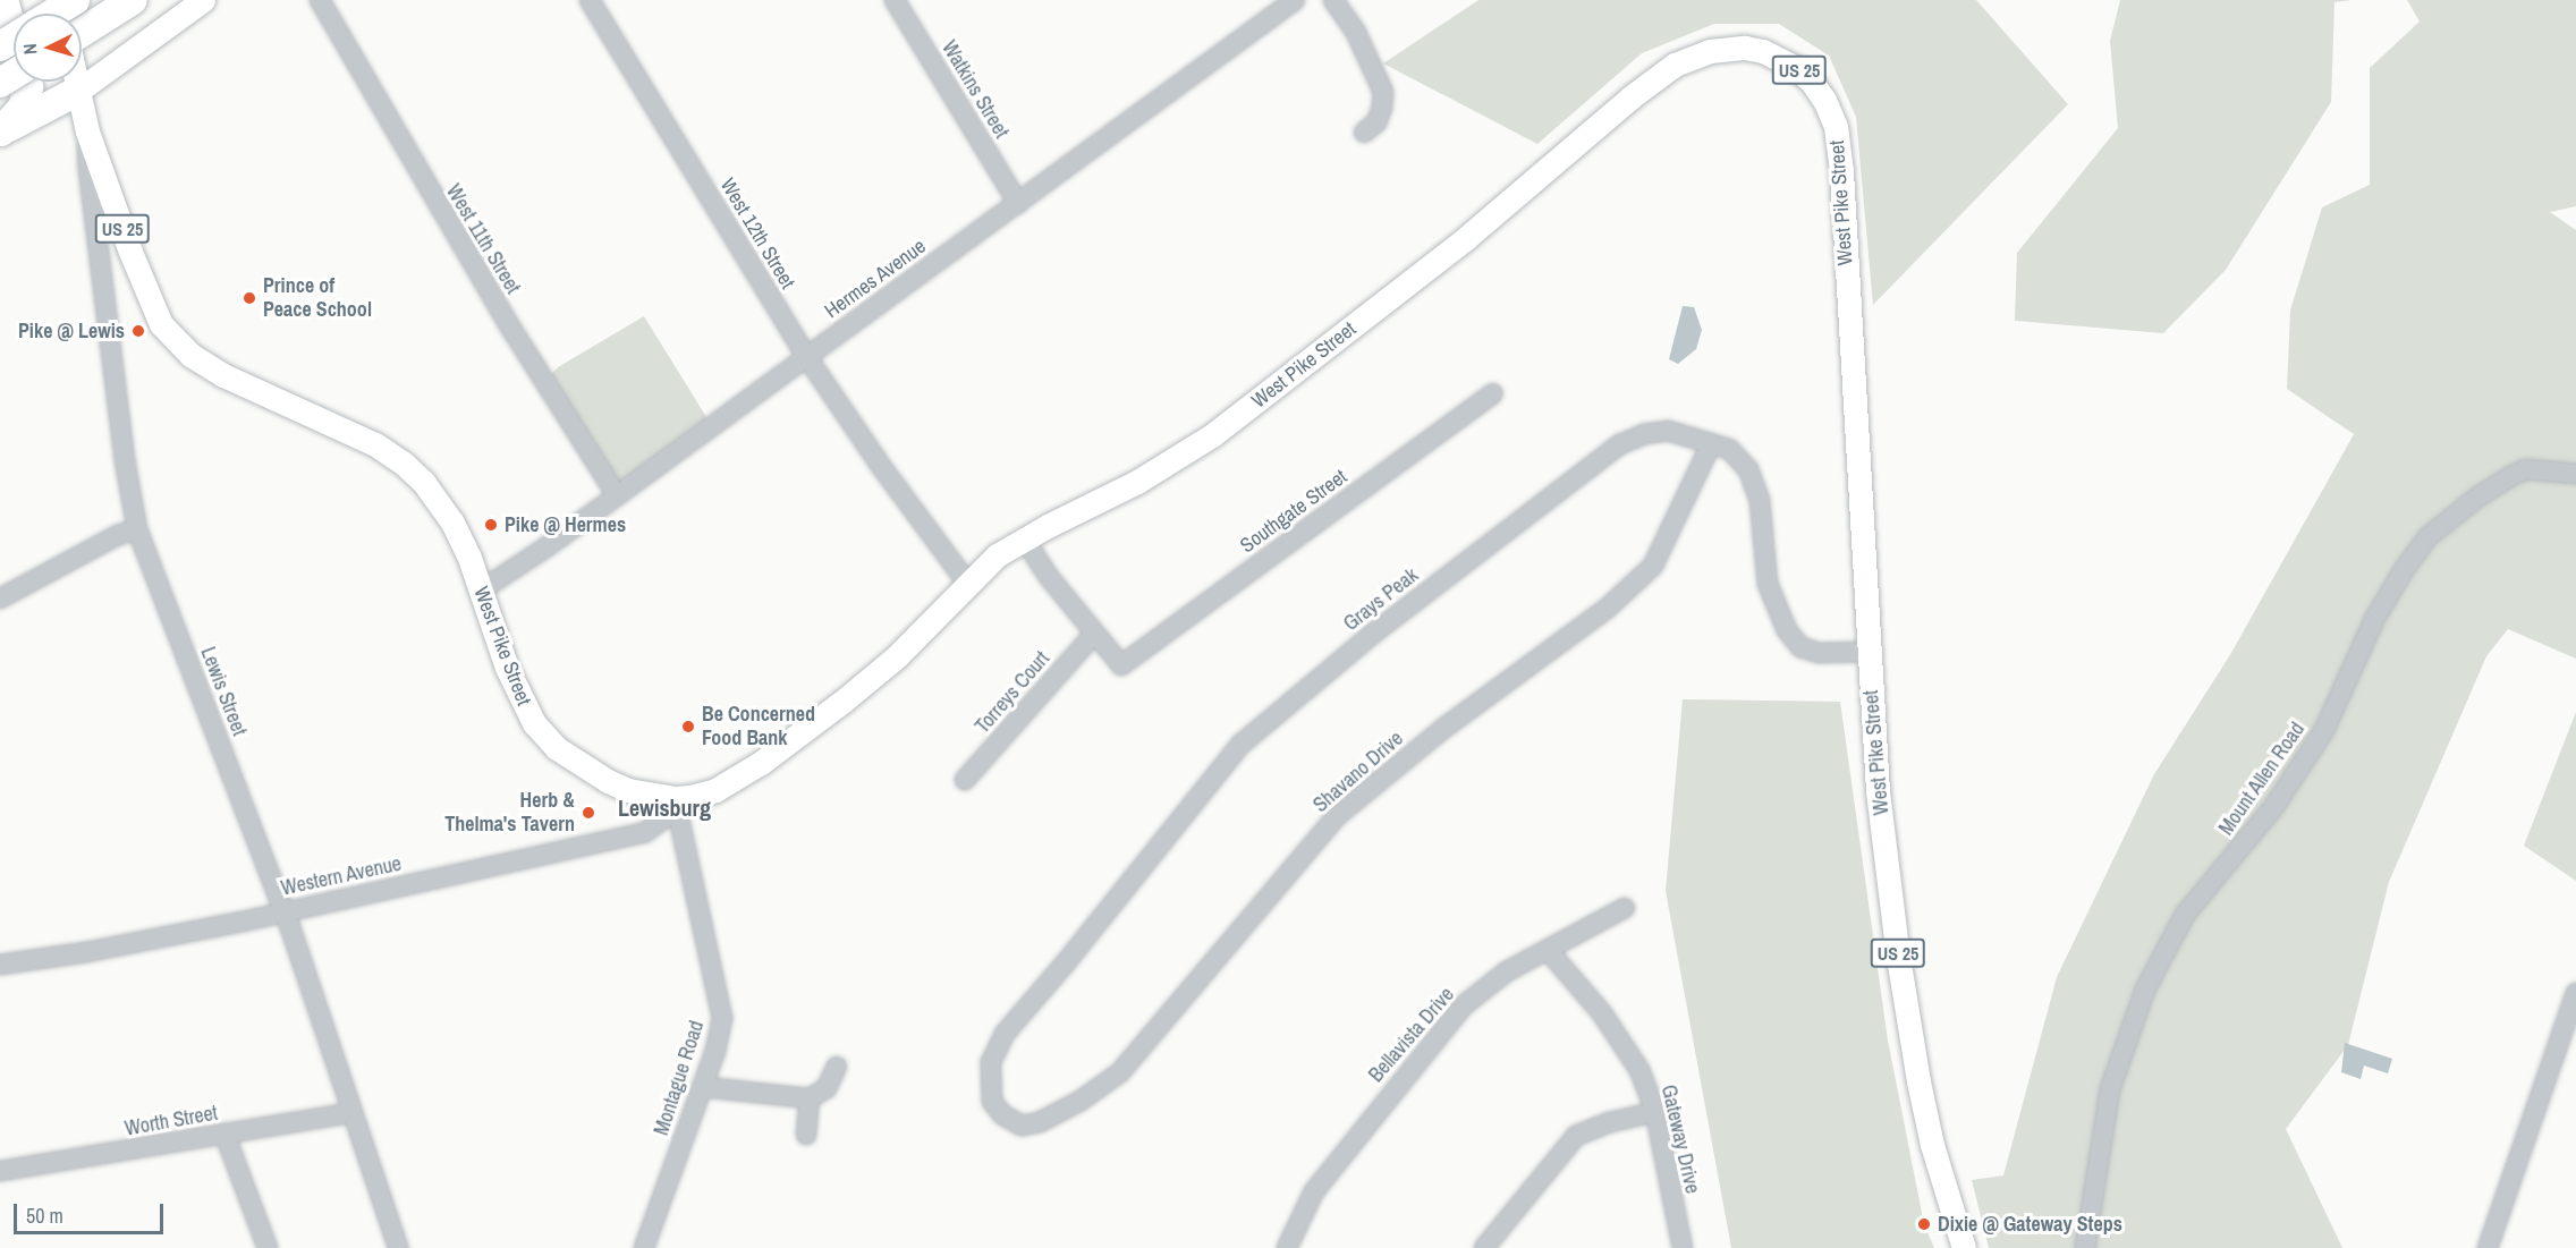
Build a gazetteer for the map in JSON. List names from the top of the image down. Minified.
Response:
{"streets":{"main road":["US 25","West Pike Street"],"street":["Watkins Street","West 12th Street","West 11th Street","Hermes Avenue","Southgate Street","Grays Peak","Lewis Street","Torreys Court","Shavano Drive","Mount Allen Road","Western Avenue","Bellavista Drive","Montague Road","Worth Street","Gateway Drive"]},"crossings":[["Watkins Street","Hermes Avenue"],["West Pike Street","West 12th Street"],["West Pike Street","Hermes Avenue"],["West Pike Street","Grays Peak"],["West Pike Street","Lewis Street"],["West Pike Street","Western Avenue"],["West Pike Street","Montague Road"],["West 12th Street","Hermes Avenue"],["West 11th Street","Hermes Avenue"],["Southgate Street","Torreys Court"],["Grays Peak","Shavano Drive"],["Lewis Street","Western Avenue"],["Lewis Street","Worth Street"],["Western Avenue","Montague Road"],["Bellavista Drive","Gateway Drive"]],"districts":["Lewisburg"],"places":["Prince of Peace School","Pike @ Lewis","Pike @ Hermes","Be Concerned Food Bank","Herb & Thelma's Tavern","Dixie @ Gateway Steps"],"scale_bar":"50 m","north":"left"}
